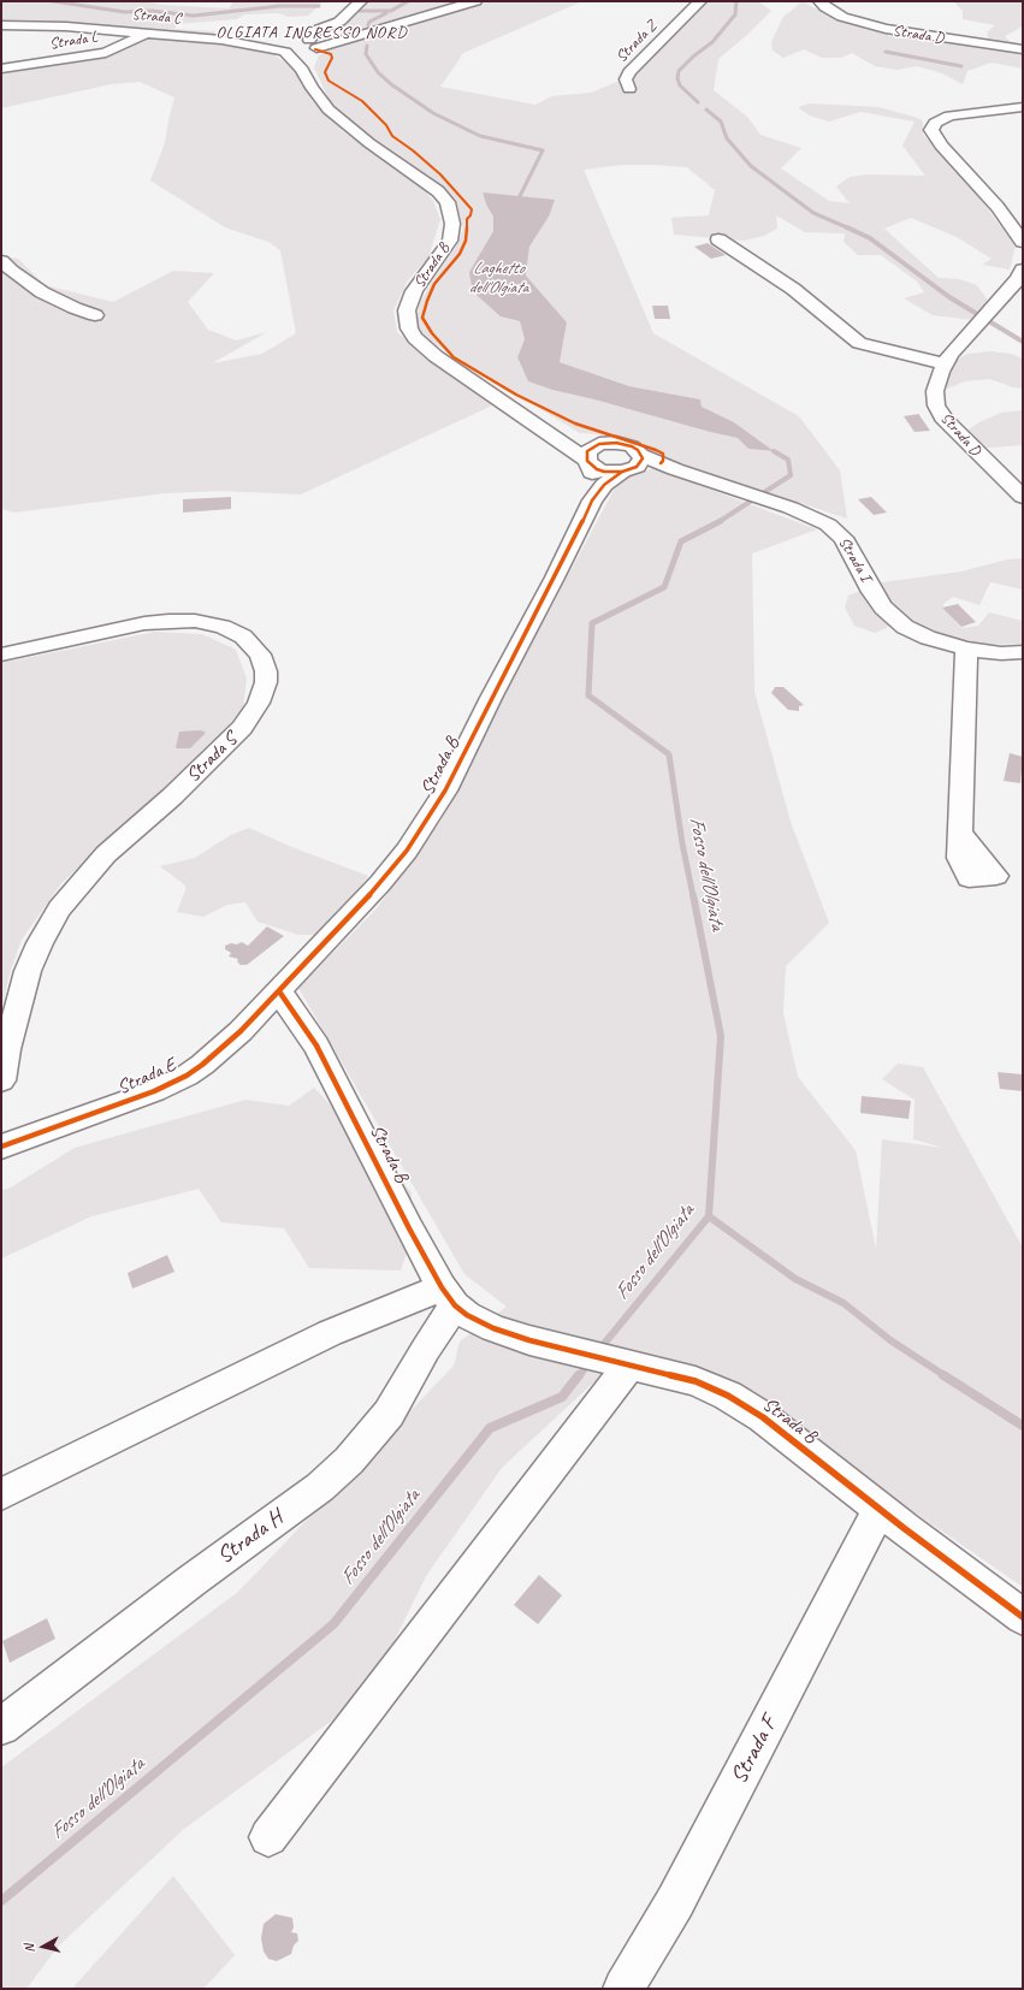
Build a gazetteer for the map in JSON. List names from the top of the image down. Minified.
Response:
{"streets":{"street":["Strada C","Strada D","Strada L","Strada Z","Strada B","Strada I","Strada S","Strada E","Strada H","Strada F"]},"crossings":[["Strada C","Strada L"],["Strada C","Strada B"],["Strada B","Strada I"],["Strada B","Strada E"],["Strada B","Strada H"],["Strada B","Strada F"]],"districts":["OLGIATA INGRESSO NORD"],"water":["Laghetto dell'Olgiata","Fosso dell’Olgiata"],"north":"left"}
